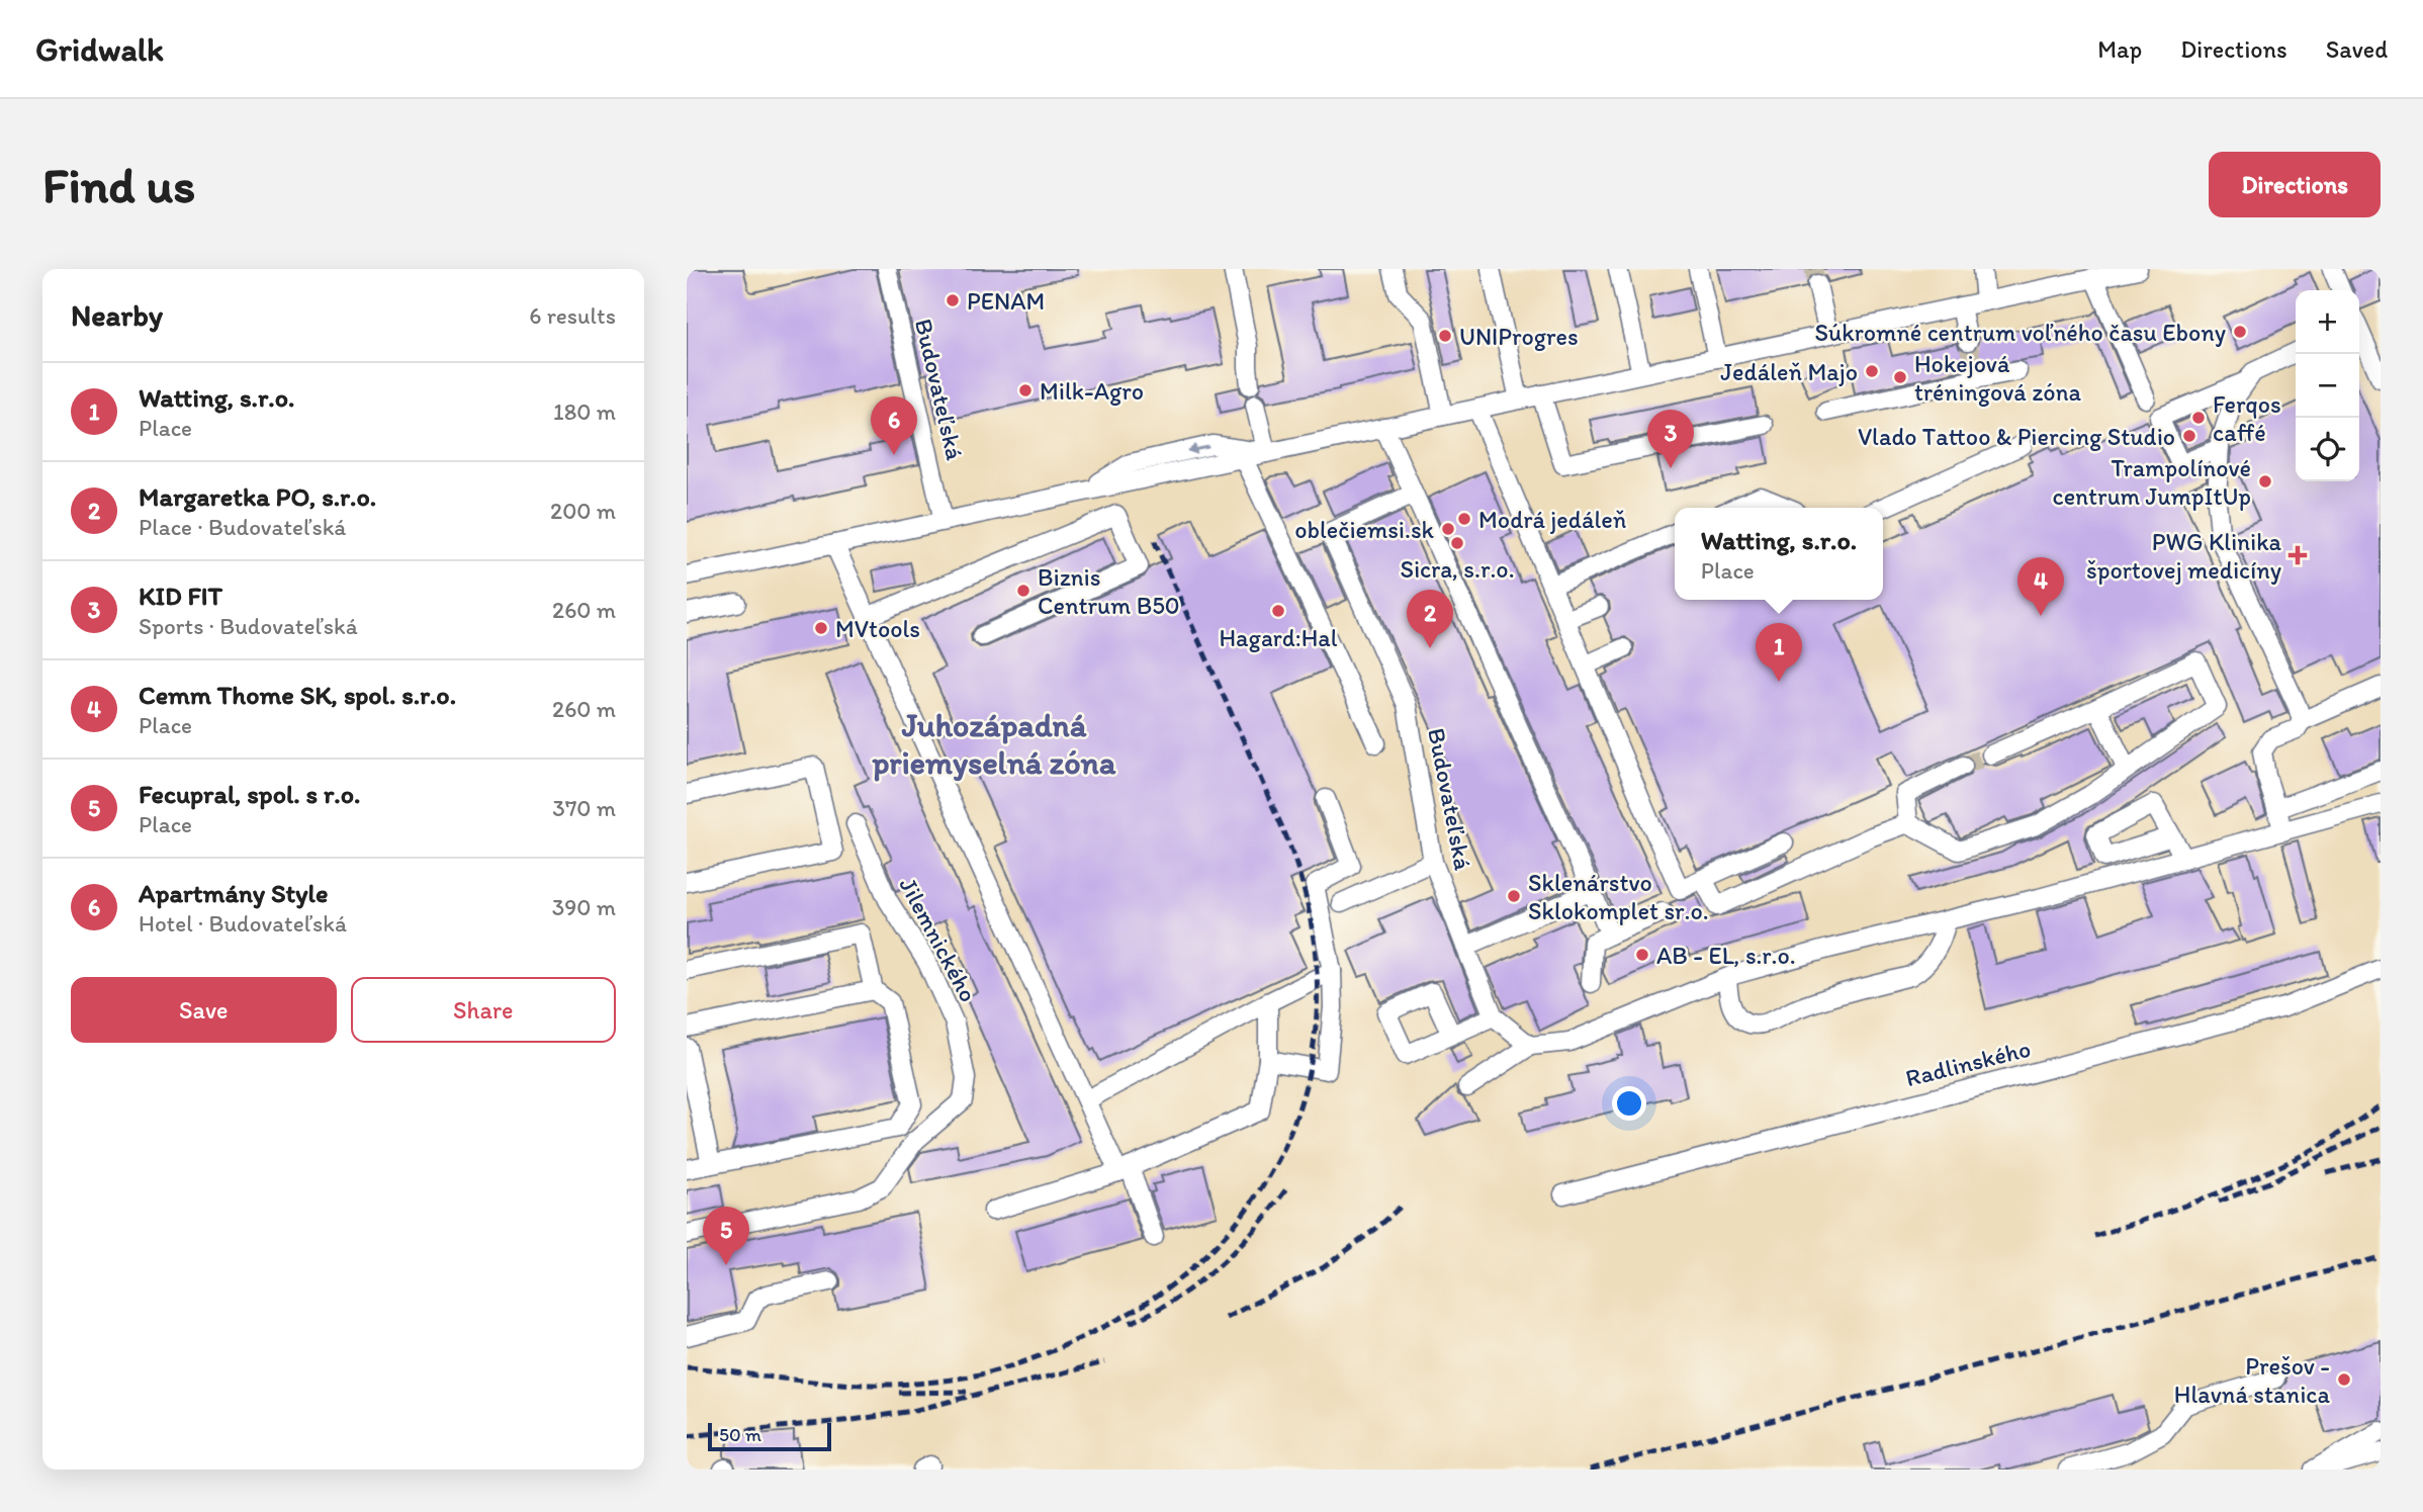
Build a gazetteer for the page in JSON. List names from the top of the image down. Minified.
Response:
{"streets":{"street":["Budovateľská","Jilemnického","Radlinského"]},"districts":["Juhozápadná priemyselná zóna"],"places":{"other":["PENAM","Súkromné centrum voľného času Ebony","UNIProgres","Jedáleň Majo","Hokejová tréningová zóna","Milk-Agro","Ferqos caffé","Vlado Tattoo & Piercing Studio","Trampolínové centrum JumpItUp","Modrá jedáleň","oblečiemsi.sk","Sicra, s.r.o.","Biznis Centrum B50","Hagard:Hal","MVtools","Sklenárstvo Sklokomplet sr.o.","AB - EL, s.r.o.","Prešov - Hlavná stanica"],"health":["PWG Klinika športovej medicíny"]},"scale_bar":"50 m","page":{"header":"Gridwalk","nav":["Map","Directions","Saved"],"buttons":["Directions",["Save","Share"]],"title":"Find us","heading":["Nearby","6 results"],"map_buttons":["+","−"],"list":[{"mark":"1","name":"Watting, s.r.o.","note":"Place","value":"180 m"},{"mark":"2","name":"Margaretka PO, s.r.o.","note":"Place · Budovateľská","value":"200 m"},{"mark":"3","name":"KID FIT","note":"Sports · Budovateľská","value":"260 m"},{"mark":"4","name":"Cemm Thome SK, spol. s.r.o.","note":"Place","value":"260 m"},{"mark":"5","name":"Fecupral, spol. s r.o.","note":"Place","value":"370 m"},{"mark":"6","name":"Apartmány Style","note":"Hotel · Budovateľská","value":"390 m"}],"pins":["6","3","4","2","1","5"],"popup":["Watting, s.r.o.","Place"],"scale":"50 m"}}
